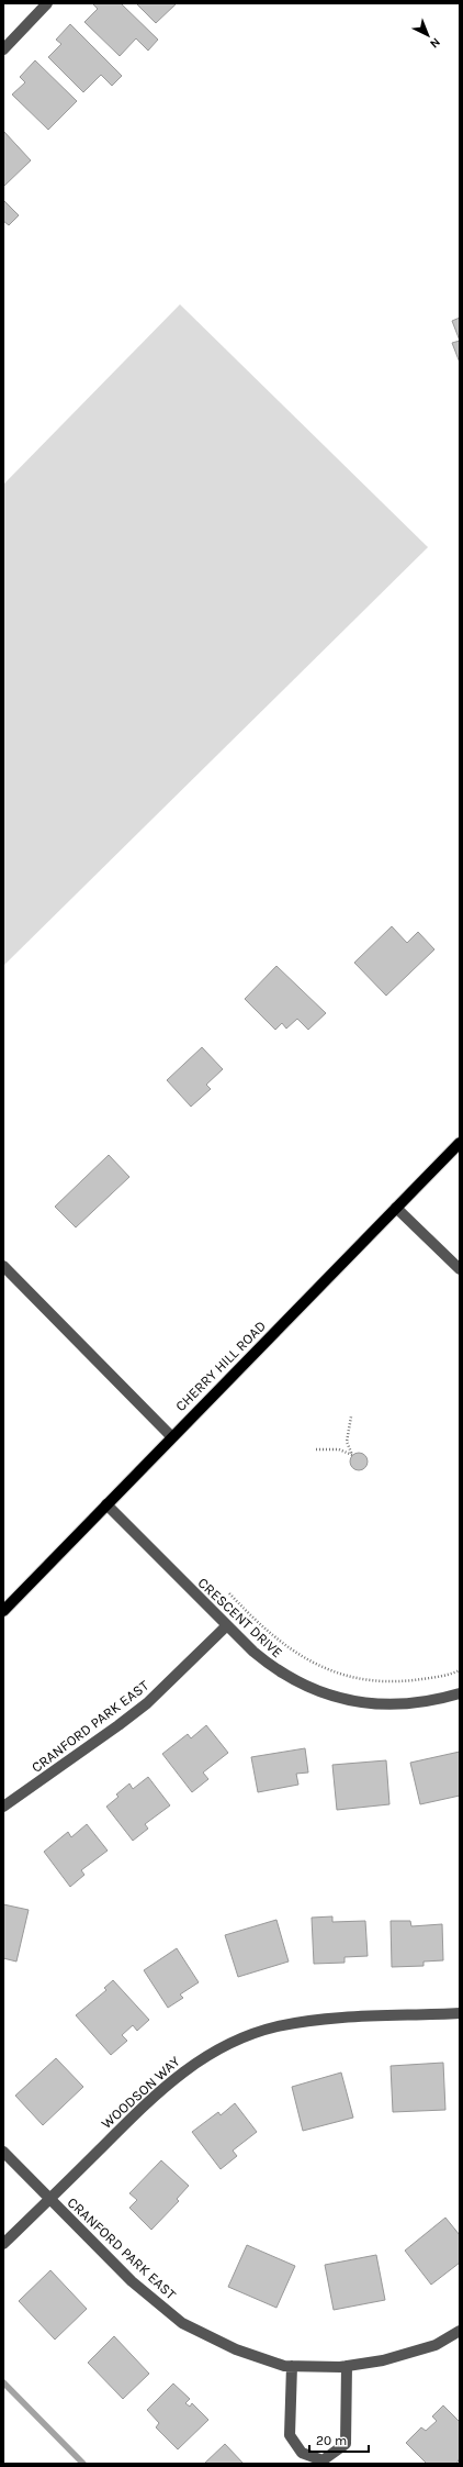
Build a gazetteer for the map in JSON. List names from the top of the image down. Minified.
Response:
{"streets":{"main road":["CHERRY HILL ROAD"],"street":["CRESCENT DRIVE","CRANFORD PARK EAST","WOODSON WAY"]},"crossings":[["CHERRY HILL ROAD","CRESCENT DRIVE"],["CRESCENT DRIVE","CRANFORD PARK EAST"],["CRANFORD PARK EAST","WOODSON WAY"]],"scale_bar":"20 m","north":"bottom right"}
